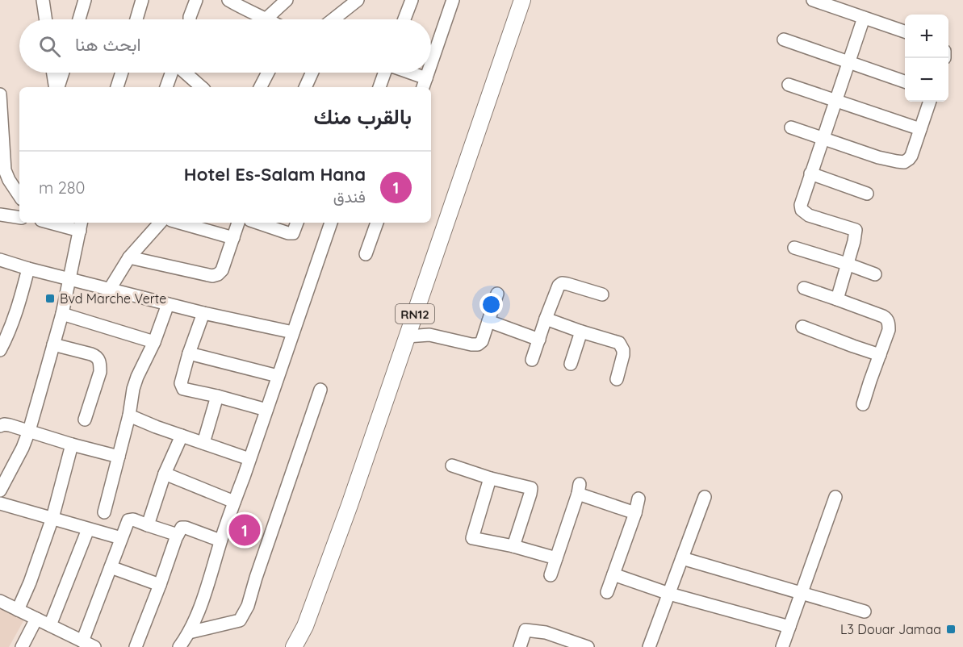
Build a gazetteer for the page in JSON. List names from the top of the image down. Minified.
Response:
{"streets":{"main road":["RN12"]},"places":{"transit":["Bvd Marche Verte","L3 Douar Jamaa"]},"page":{"map_buttons":["+","−"],"search":"ابحث هنا","heading":"بالقرب منك","list":[{"mark":"1","name":"Hotel Es-Salam Hana","note":"فندق","value":"280 m"}],"pins":"1"}}
